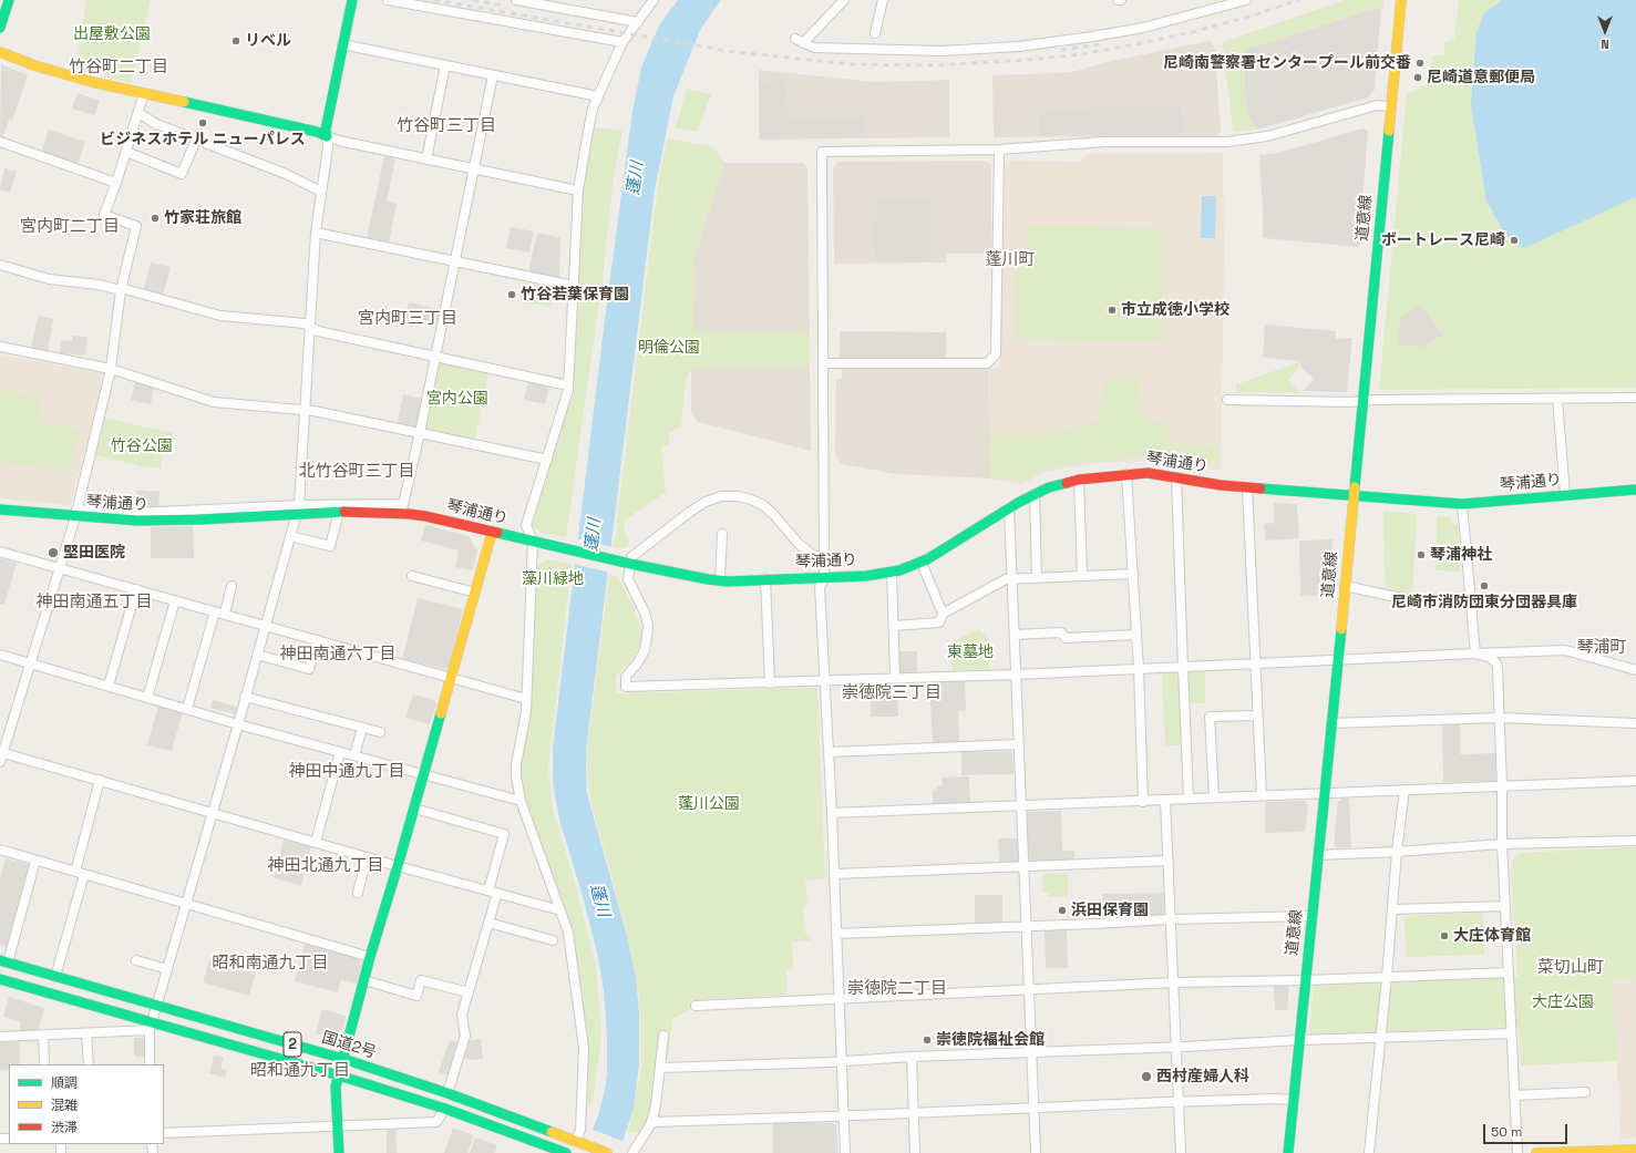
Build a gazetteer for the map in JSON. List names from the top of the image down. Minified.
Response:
{"streets":{"main road":["道意線","琴浦通り","2","国道2号"]},"crossings":[["道意線","琴浦通り"]],"districts":["竹谷町二丁目","竹谷町三丁目","宮内町二丁目","蓬川町","宮内町三丁目","北竹谷町三丁目","神田南通五丁目","琴浦町","神田南通六丁目","崇徳院三丁目","神田中通九丁目","神田北通九丁目","昭和南通九丁目","菜切山町","崇徳院二丁目","昭和通九丁目"],"water":["蓬川"],"parks":["出屋敷公園","明倫公園","宮内公園","竹谷公園","藻川緑地","東墓地","蓬川公園","大庄公園"],"places":["リベル","尼崎南警察署センタープール前交番","尼崎道意郵便局","ビジネスホテル ニューパレス","竹家荘旅館","ボートレース尼崎","竹谷若葉保育園","市立成徳小学校","堅田医院","琴浦神社","尼崎市消防団東分団器具庫","浜田保育園","大庄体育館","崇徳院福祉会館","西村産婦人科"],"legend":["順調","混雑","渋滞"],"scale_bar":"50 m","north":"bottom"}
